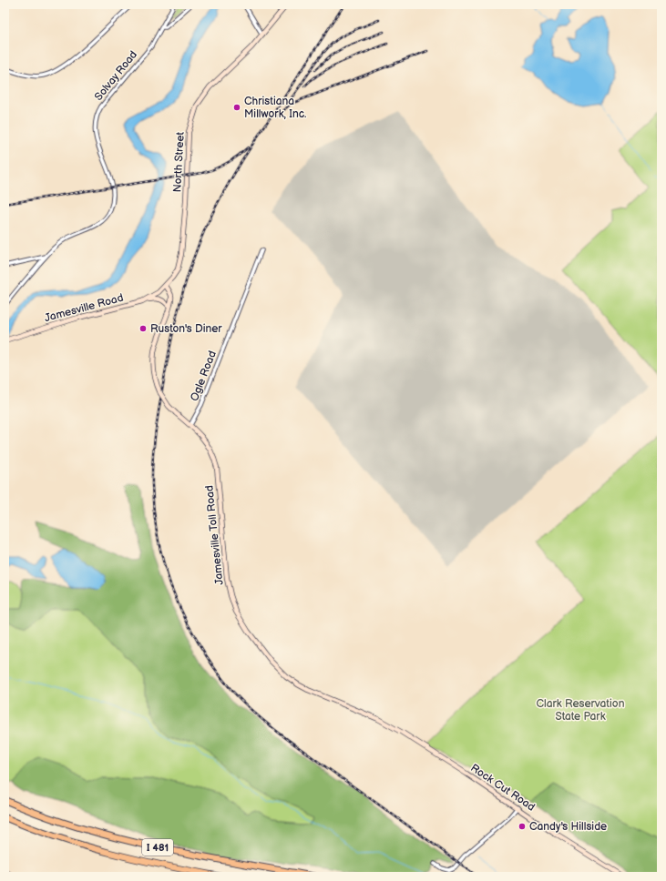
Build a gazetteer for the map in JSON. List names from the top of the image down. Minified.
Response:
{"streets":{"highway":["I 481"],"street":["Solvay Road","North Street","Jamesville Road","Ogle Road","Jamesville Toll Road","Rock Cut Road"]},"crossings":[["North Street","Jamesville Road"],["North Street","Jamesville Toll Road"],["Jamesville Road","Jamesville Toll Road"],["Ogle Road","Jamesville Toll Road"],["Jamesville Toll Road","Rock Cut Road"]],"parks":["Clark Reservation State Park"],"places":["Christiana Millwork, Inc.","Ruston's Diner","Candy's Hillside"]}
